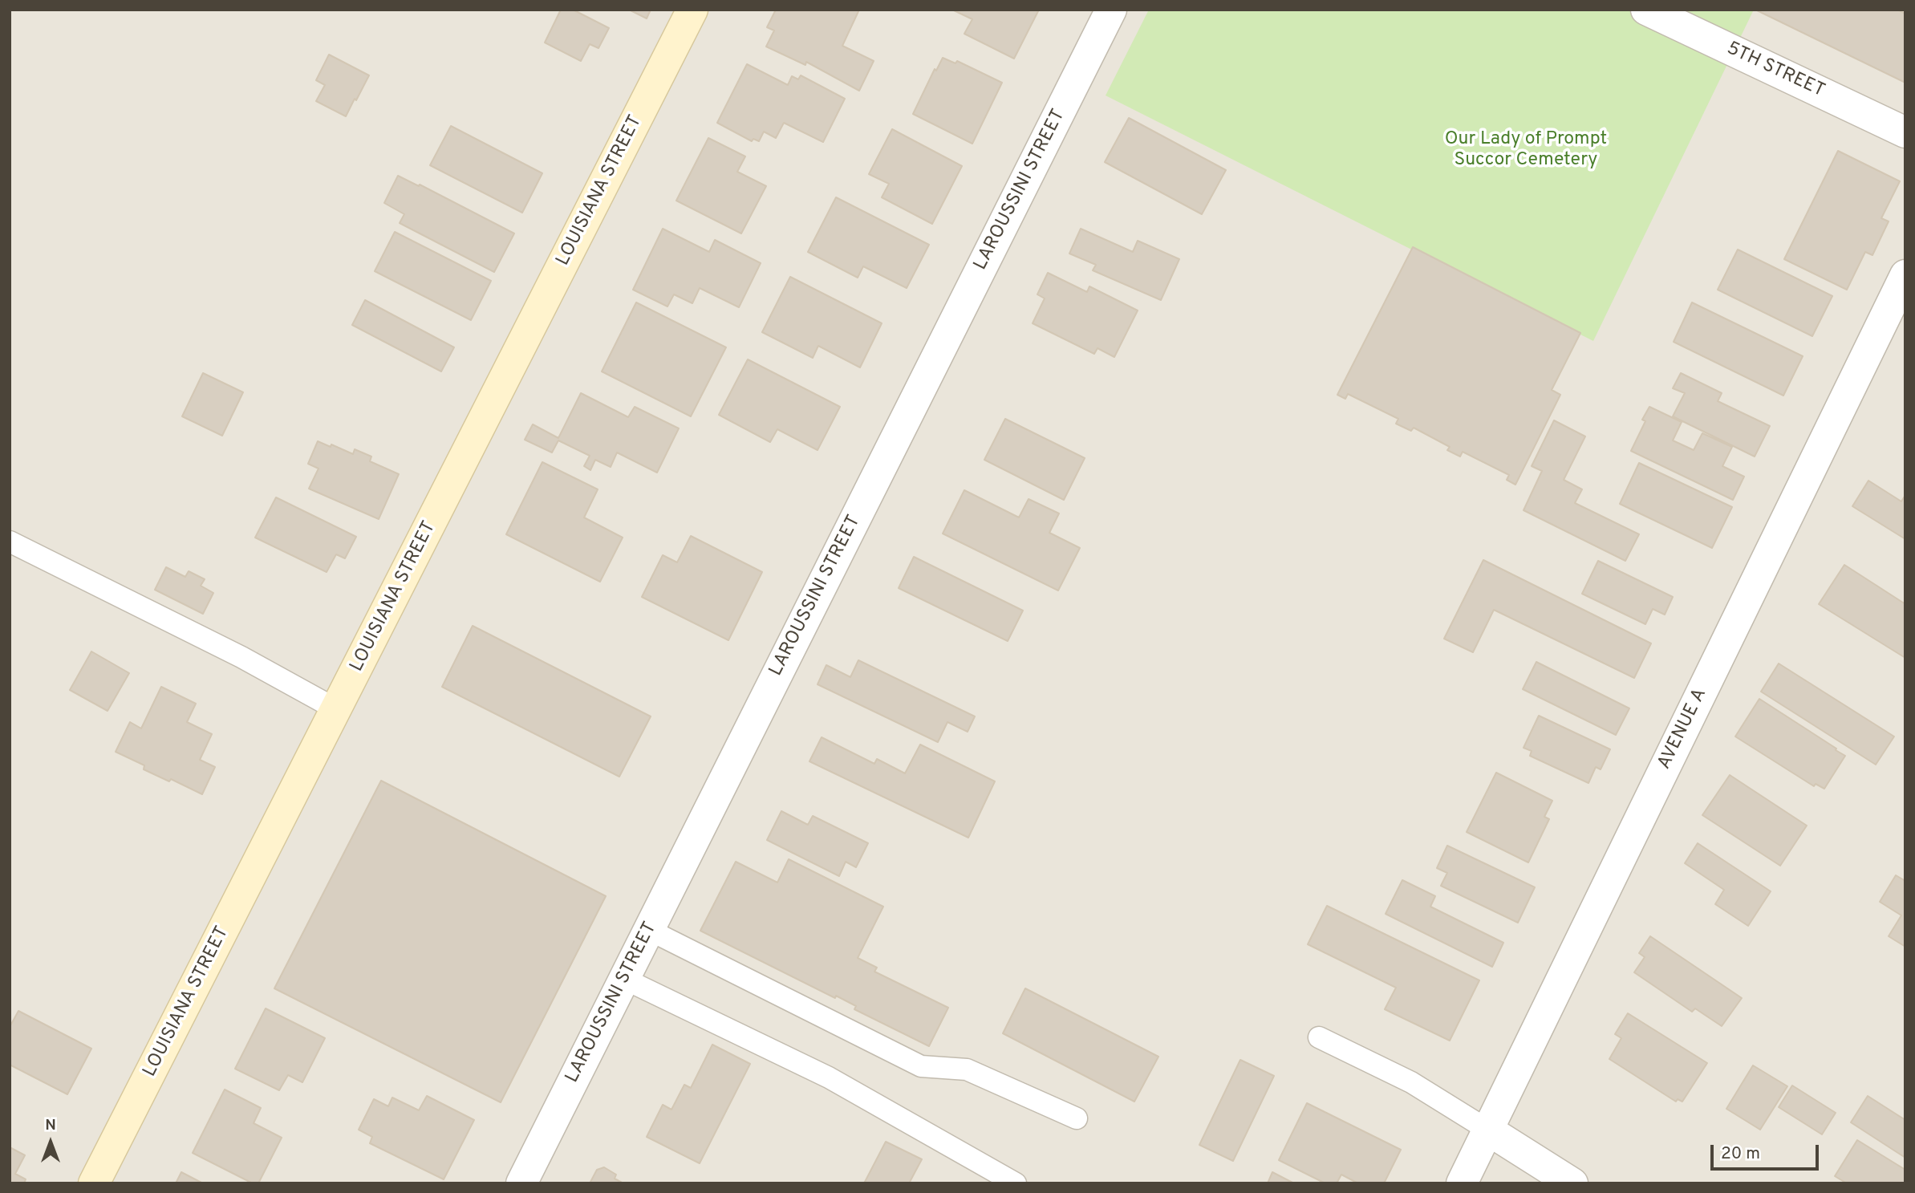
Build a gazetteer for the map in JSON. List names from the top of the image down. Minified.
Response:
{"streets":{"main road":["LOUISIANA STREET"],"street":["5TH STREET","LAROUSSINI STREET","AVENUE A"]},"parks":["Our Lady of Prompt Succor Cemetery"],"scale_bar":"20 m","north":"top"}
